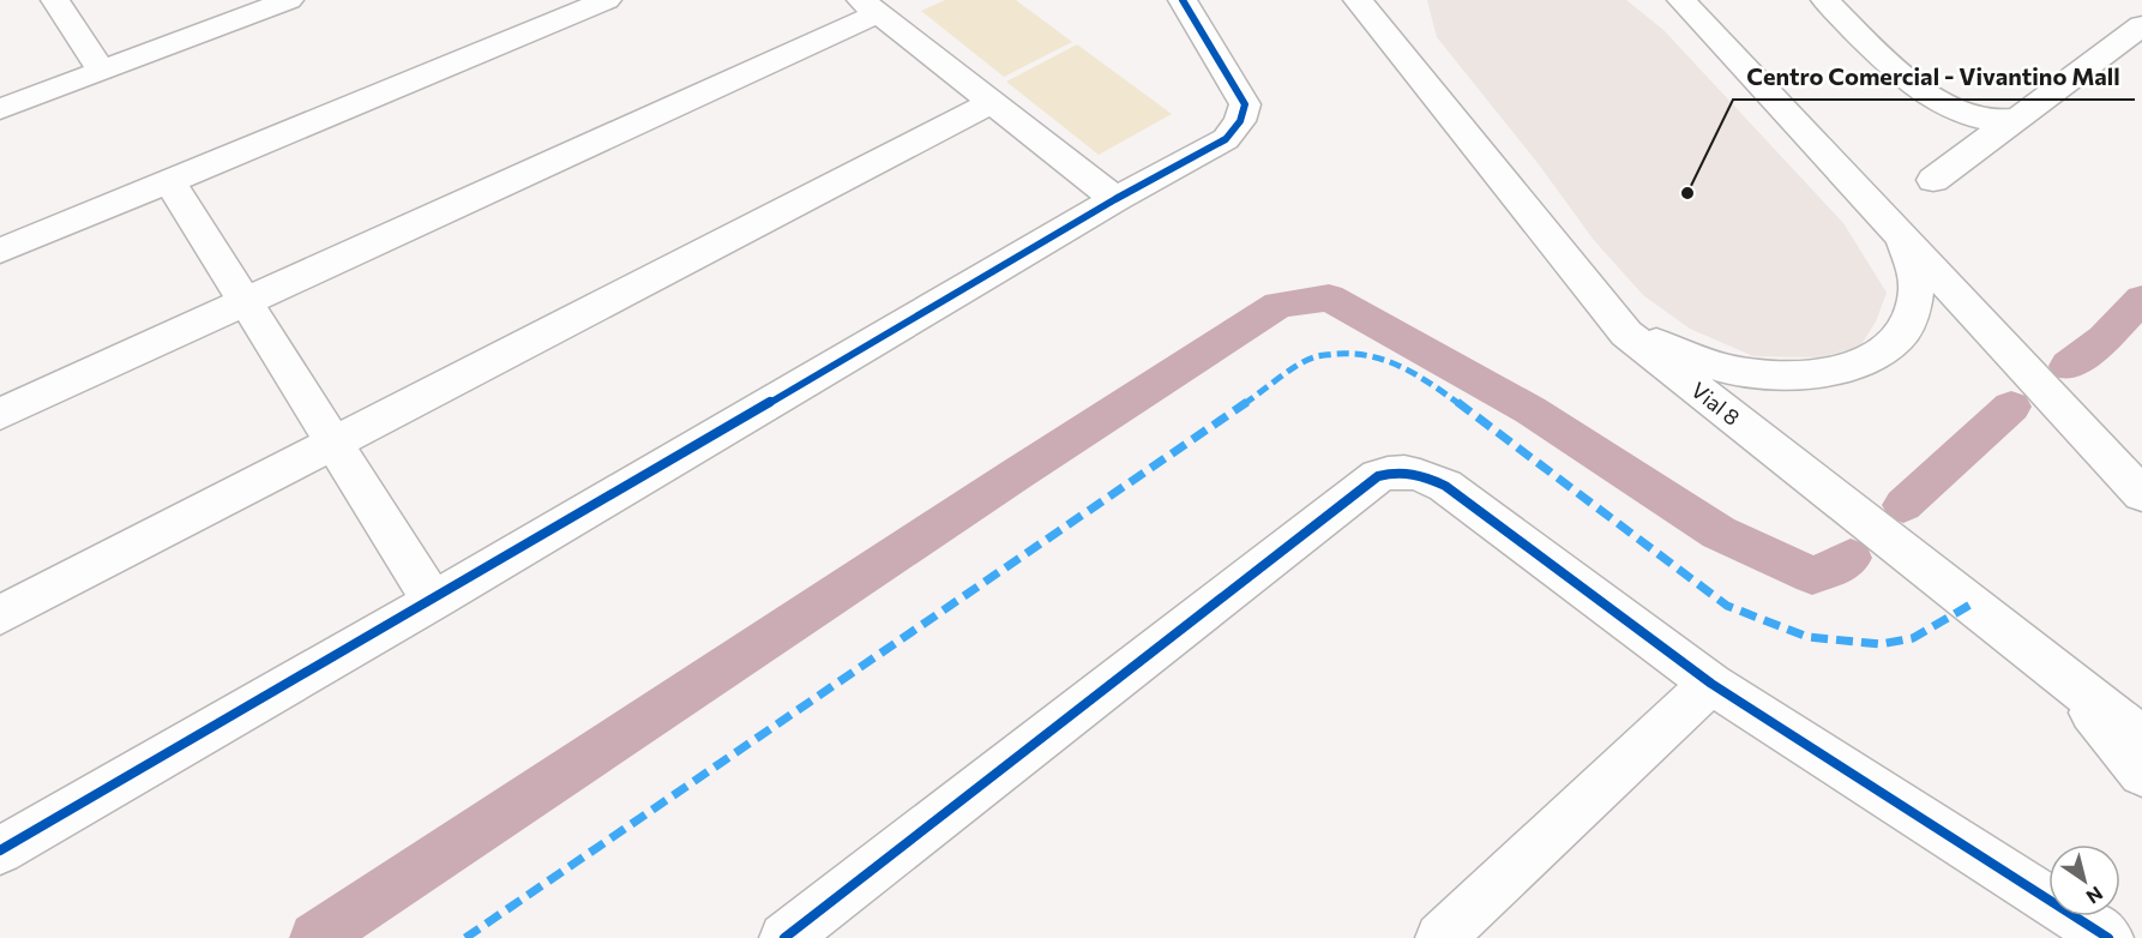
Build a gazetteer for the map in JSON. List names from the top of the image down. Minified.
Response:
{"streets":{"street":["Vial 8"]},"places":["Centro Comercial - Vivantino Mall"],"north":"bottom right"}
